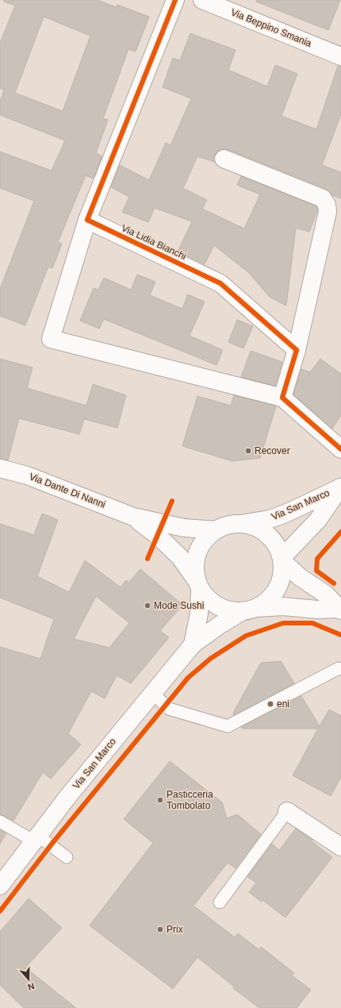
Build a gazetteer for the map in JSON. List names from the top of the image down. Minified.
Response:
{"streets":{"street":["Via Beppino Smania","Via Lidia Bianchi","Via Dante Di Nanni","Via San Marco"]},"crossings":[["Via Dante Di Nanni","Via San Marco"]],"places":["Recover","Mode Sushi","eni","Pasticceria Tombolato","Prix"],"north":"bottom"}
